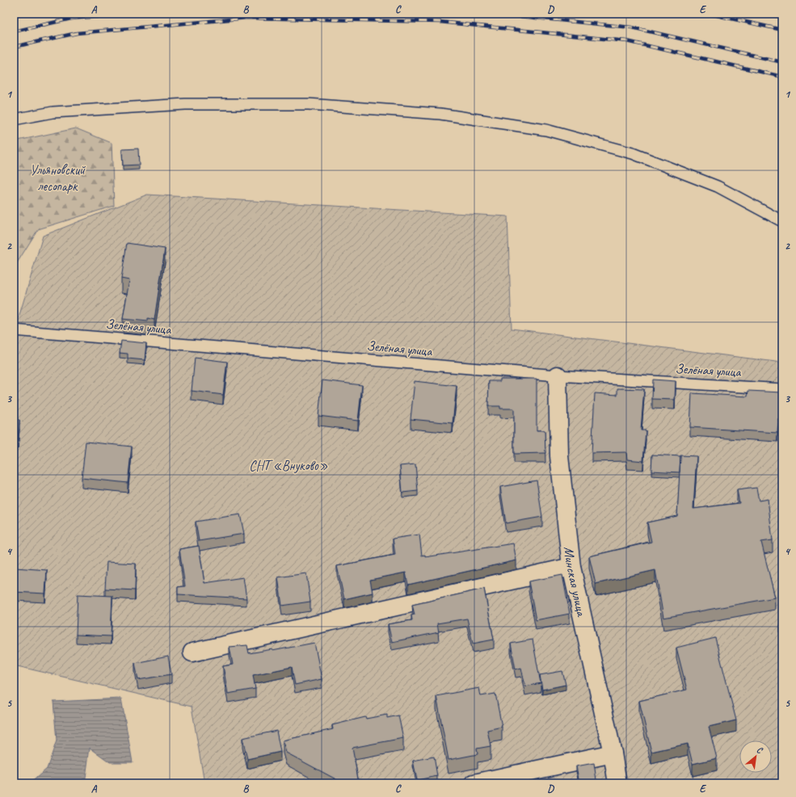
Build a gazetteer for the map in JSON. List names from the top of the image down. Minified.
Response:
{"streets":{"street":["Минская улица"],"lane":["Зелёная улица"]},"crossings":[["Зелёная улица","Минская улица"]],"parks":["Ульяновский лесопарк","СНТ «Внуково»"],"north":"top right","grid":{"columns":["A","B","C","D","E"],"rows":["1","2","3","4","5"]}}
